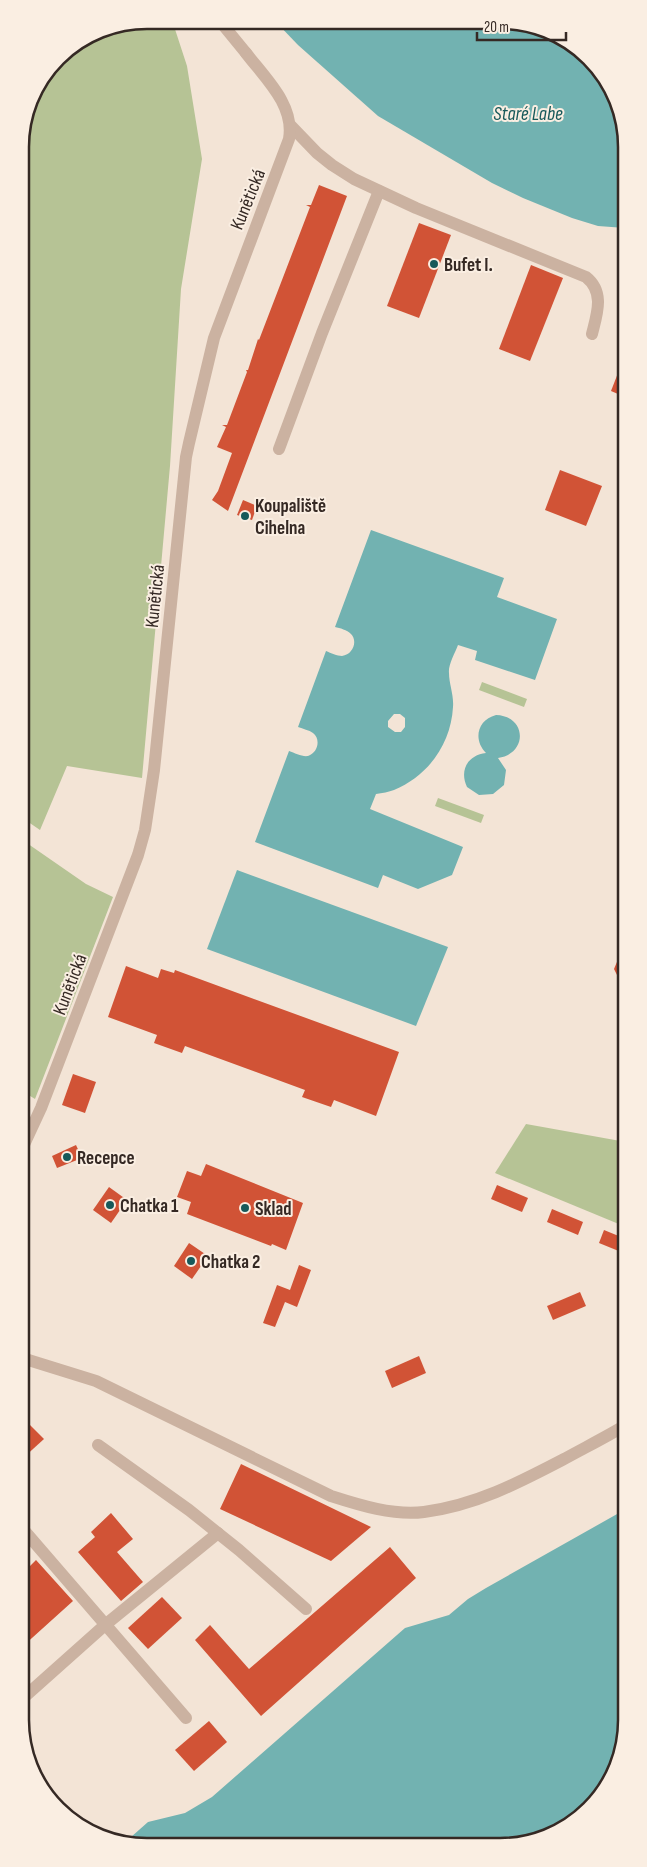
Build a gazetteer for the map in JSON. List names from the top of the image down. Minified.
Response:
{"streets":{"street":["Kunětická"]},"water":["Staré Labe"],"places":["Bufet I.","Koupaliště Cihelna","Recepce","Chatka 1","Sklad","Chatka 2"],"scale_bar":"20 m"}
